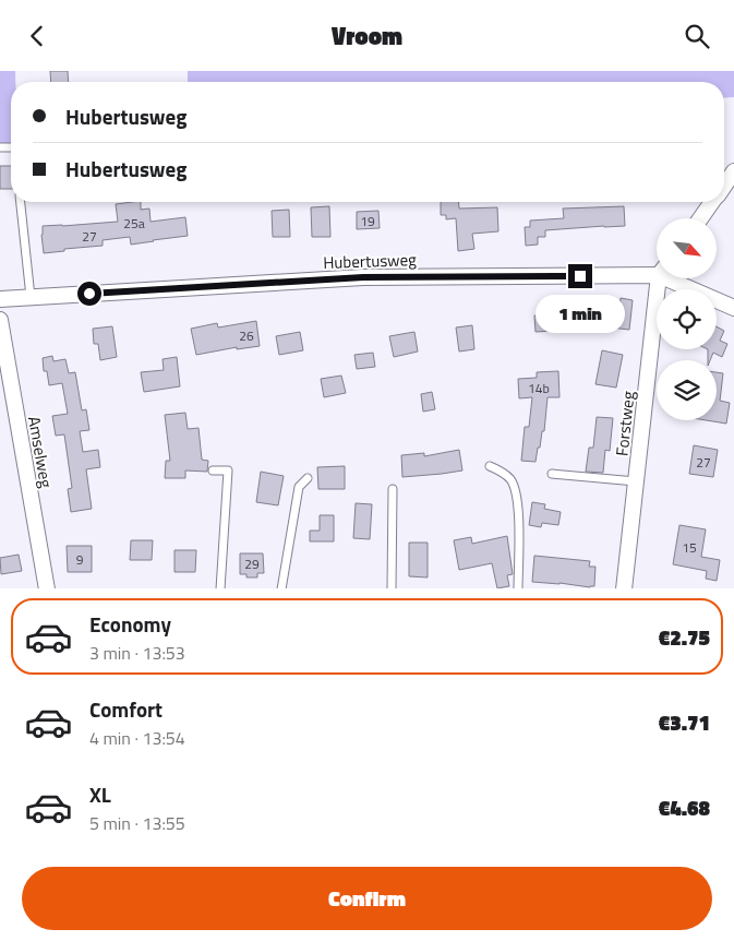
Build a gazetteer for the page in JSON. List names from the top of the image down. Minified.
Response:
{"streets":{"street":["Hubertusweg","Forstweg","Amselweg"]},"house_numbers":["19","25a","27","26","14b","27","15","9","29"],"north":"bottom right","page":{"header":"Vroom","banner":["Hubertusweg","Hubertusweg"],"bubble":"1 min","list":[{"name":"Economy","note":"3 min · 13:53","value":"€2.75"},{"name":"Comfort","note":"4 min · 13:54","value":"€3.71"},{"name":"XL","note":"5 min · 13:55","value":"€4.68"}],"buttons":"Confirm"}}
